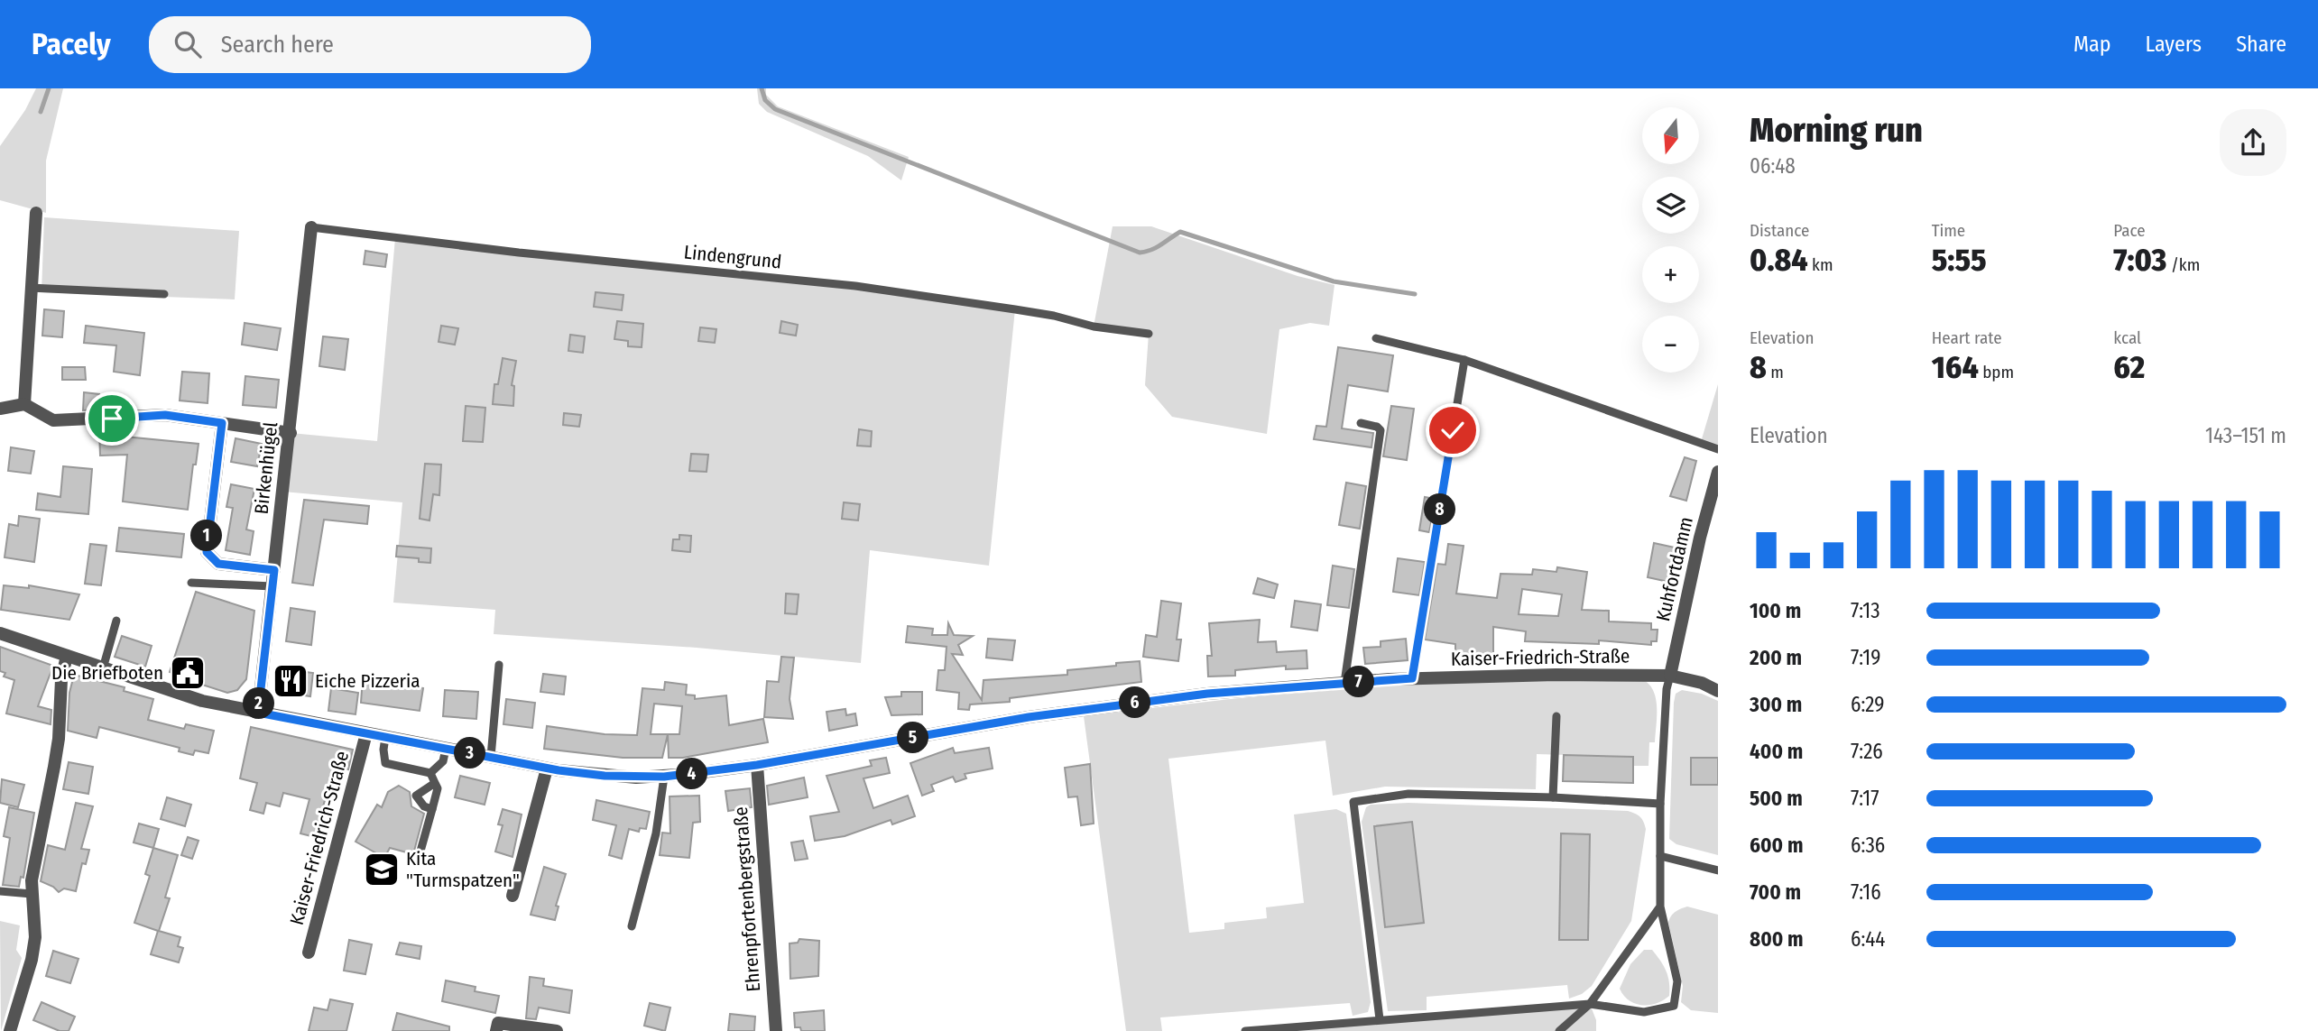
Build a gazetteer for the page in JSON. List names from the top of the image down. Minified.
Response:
{"streets":{"street":["Birkenhügel","Kuhfortdamm","Kaiser-Friedrich-Straße","Ehrenpfortenbergstraße"],"lane":["Lindengrund"]},"crossings":[["Lindengrund","Birkenhügel"],["Birkenhügel","Kaiser-Friedrich-Straße"],["Kuhfortdamm","Kaiser-Friedrich-Straße"],["Kaiser-Friedrich-Straße","Ehrenpfortenbergstraße"]],"places":{"public building":["Die Briefboten"],"restaurant":["Eiche Pizzeria"],"school or university":["Kita \"Turmspatzen\""]},"north":"bottom","page":{"header":"Pacely","search":"Search here","nav":["Map","Layers","Share"],"heading":["Morning run","06:48"],"map_buttons":["+","−"],"stats":[["Distance","0.84 km"],["Time","5:55"],["Pace","7:03 /km"],["Elevation","8 m"],["Heart rate","164 bpm"],["kcal","62"]],"chart":["Elevation","143–151 m"],"pins":["8","1","7","6","2","5","3","4"],"list":[{"name":"100 m","note":"7:13"},{"name":"200 m","note":"7:19"},{"name":"300 m","note":"6:29"},{"name":"400 m","note":"7:26"},{"name":"500 m","note":"7:17"},{"name":"600 m","note":"6:36"},{"name":"700 m","note":"7:16"},{"name":"800 m","note":"6:44"}]}}
